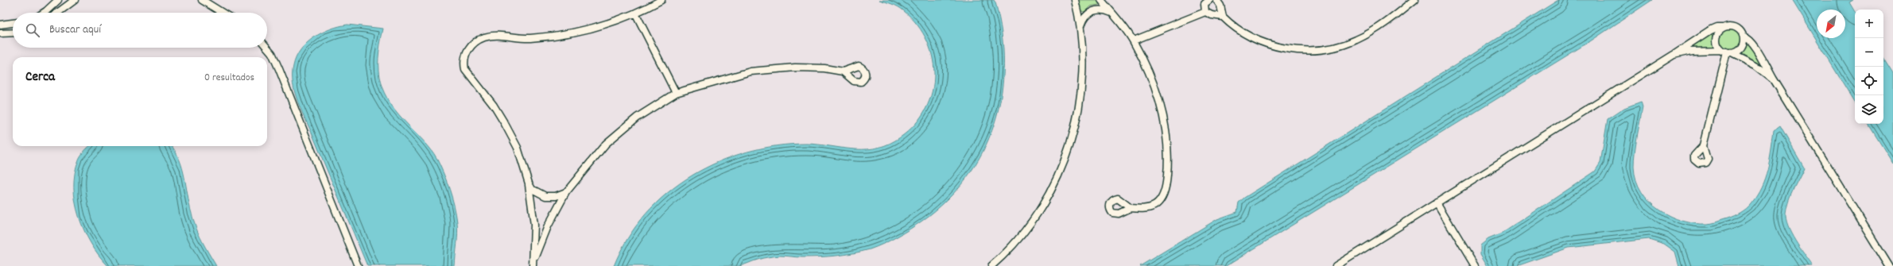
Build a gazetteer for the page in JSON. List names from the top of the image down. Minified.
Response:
{"north":"bottom left","page":{"map_buttons":["+","−"],"search":"Buscar aquí","heading":["Cerca","0 resultados"]}}
